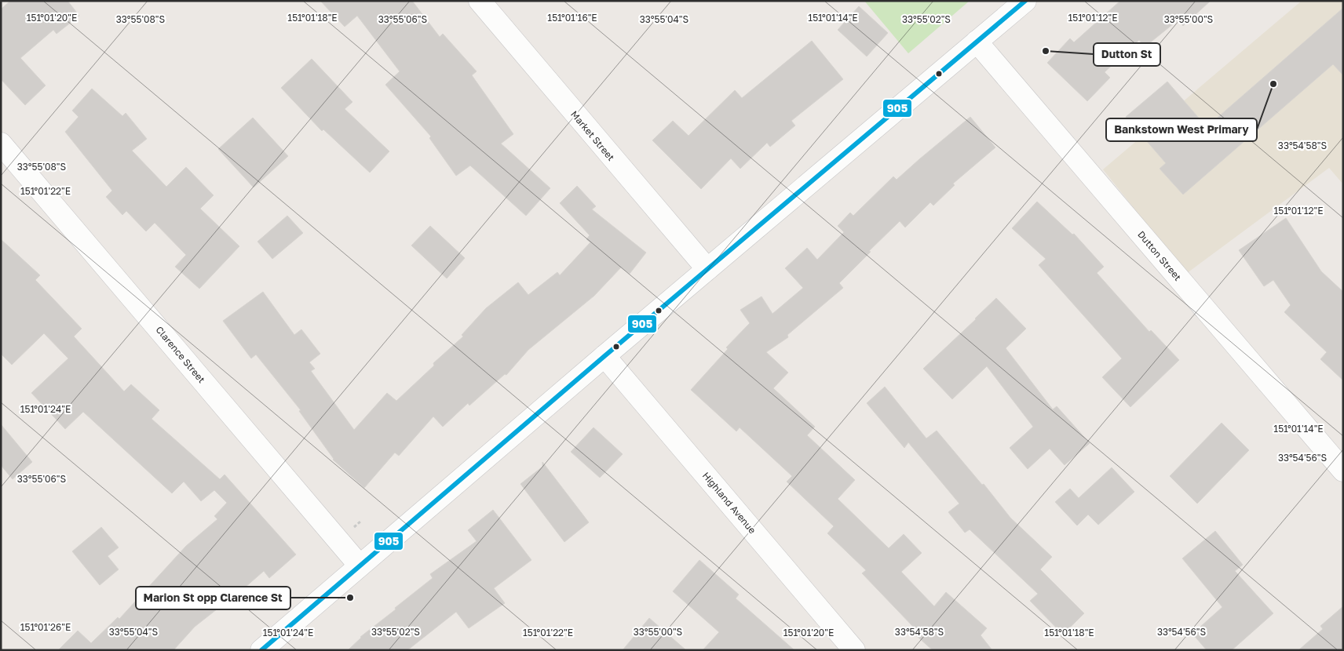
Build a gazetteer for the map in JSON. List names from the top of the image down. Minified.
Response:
{"streets":{"street":["Market Street","Dutton Street","Clarence Street","Highland Avenue"]},"places":["Dutton St","Bankstown West Primary","Marion St opp Clarence St"],"lines":["transit line 905"],"coordinates":["151°01'12\"E","151°01'20\"E","151°01'18\"E","151°01'16\"E","151°01'14\"E","33°55'08\"S","33°55'06\"S","33°55'04\"S","33°55'02\"S","33°55'00\"S","33°54'58\"S","151°01'22\"E","151°01'24\"E","33°54'56\"S","151°01'26\"E"]}
